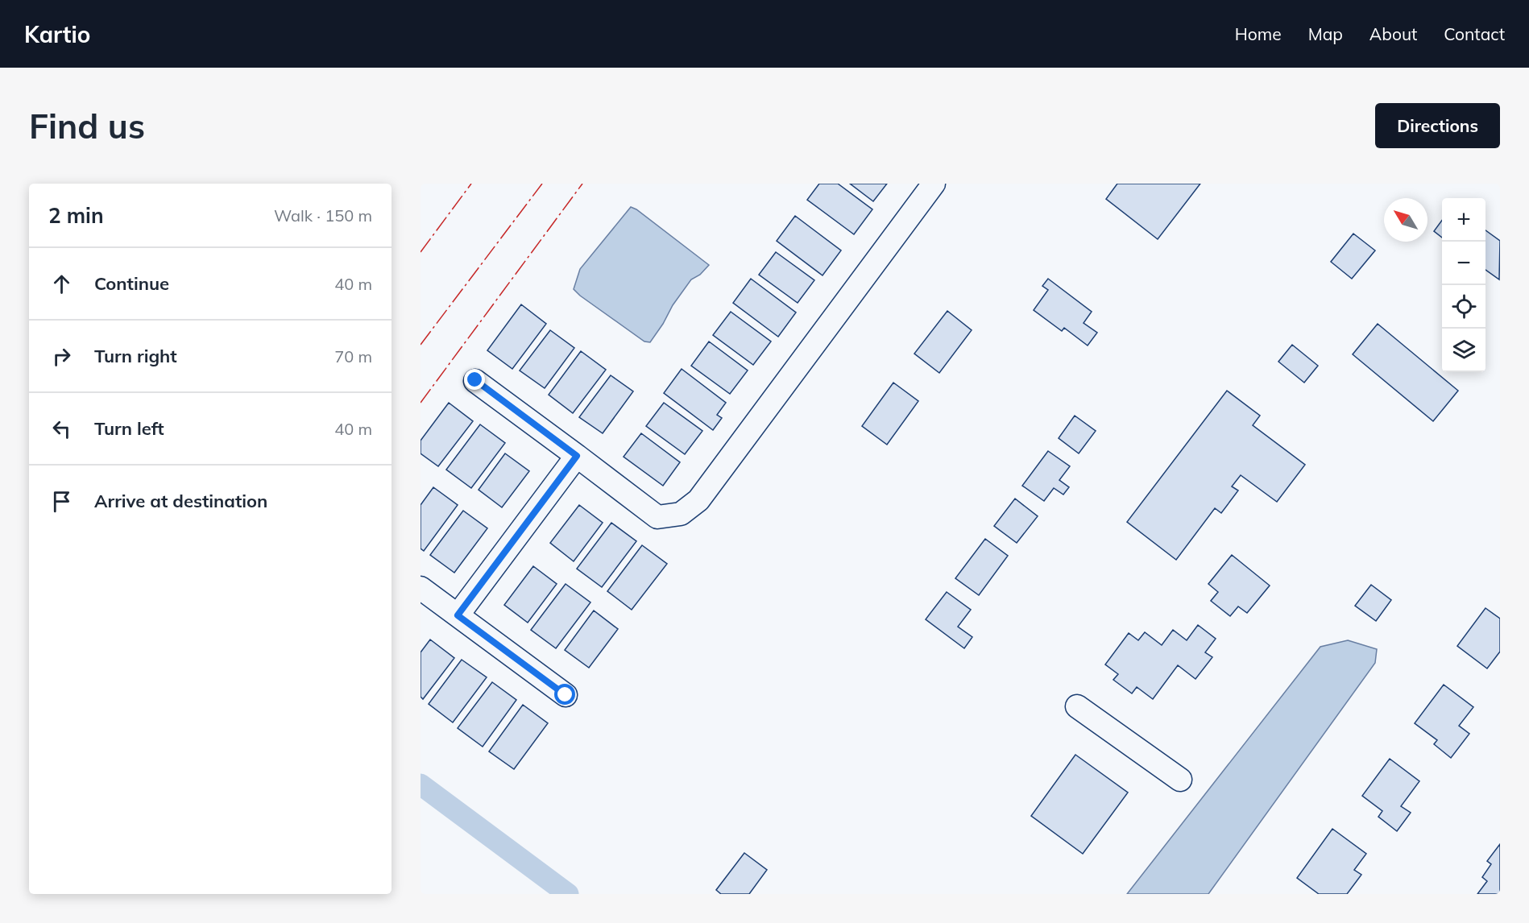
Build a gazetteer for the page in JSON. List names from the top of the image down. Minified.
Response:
{"north":"top left","page":{"header":"Kartio","nav":["Home","Map","About","Contact"],"buttons":"Directions","title":"Find us","heading":["2 min","Walk · 150 m"],"map_buttons":["+","−"],"list":[["Continue","40 m"],["Turn right","70 m"],["Turn left","40 m"],"Arrive at destination"]}}
